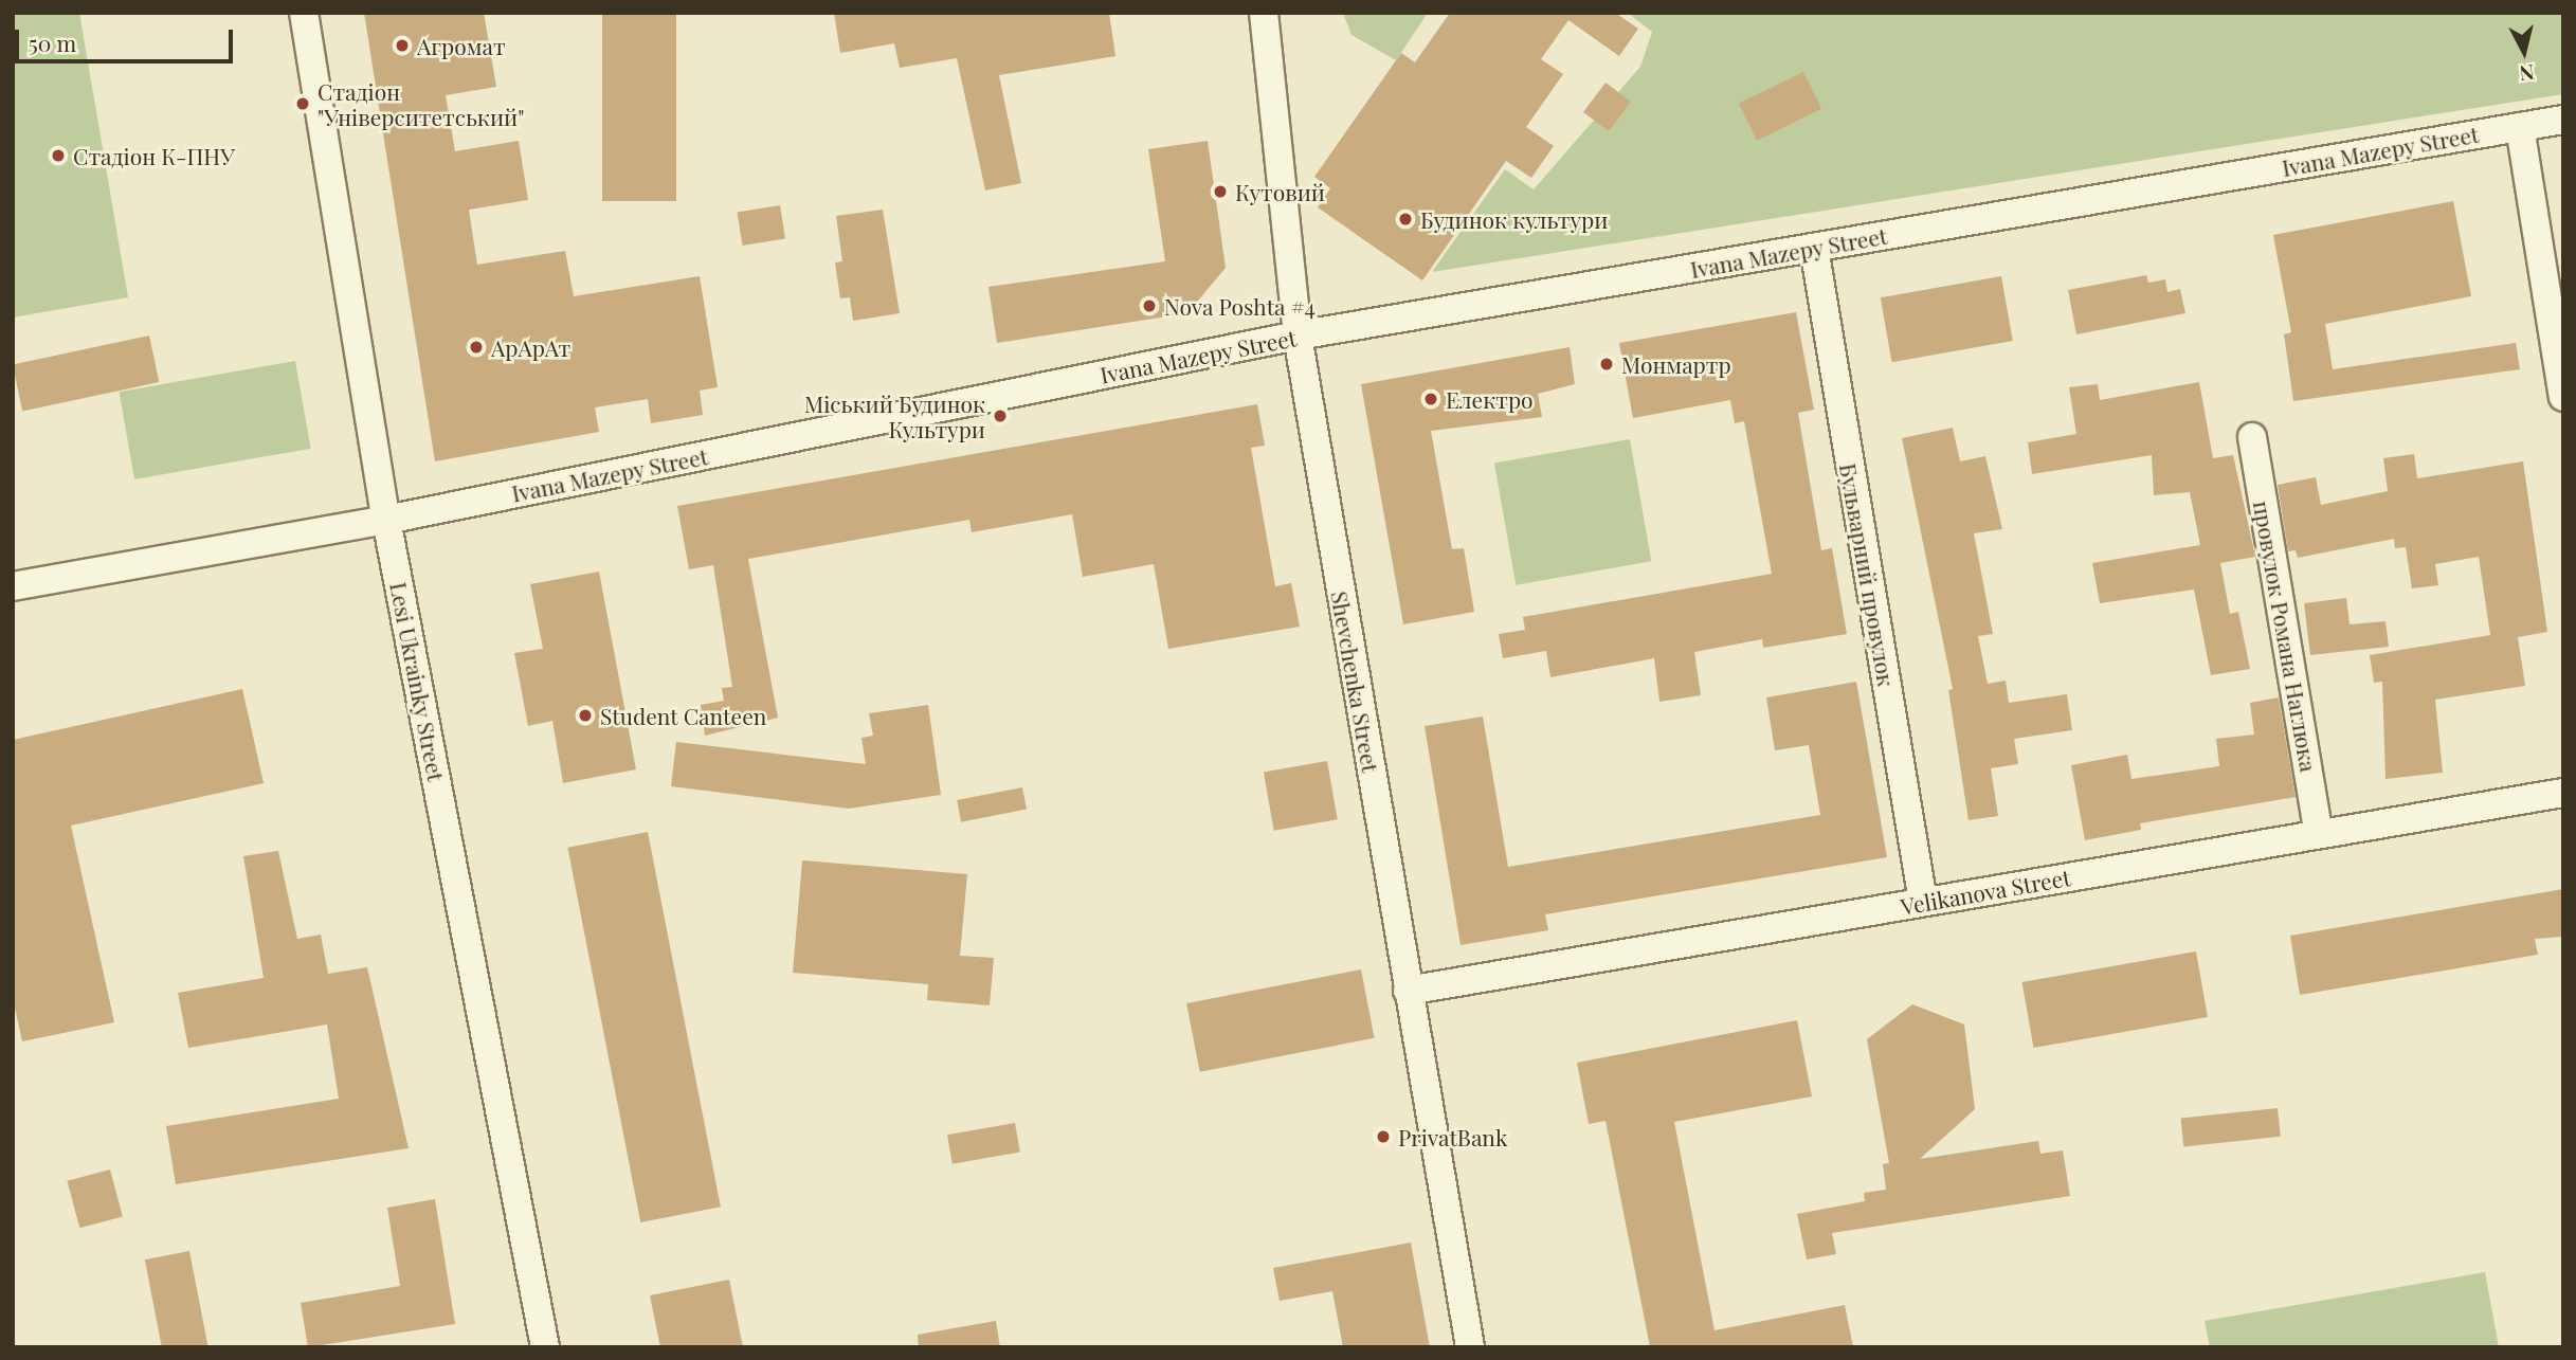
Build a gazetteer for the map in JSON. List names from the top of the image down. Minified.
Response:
{"streets":{"street":["Ivana Mazepy Street","Бульварний провулок","провулок Романа Наглюка","Lesi Ukrainky Street","Shevchenka Street","Velikanova Street"]},"crossings":[["Ivana Mazepy Street","Бульварний провулок"],["Ivana Mazepy Street","Lesi Ukrainky Street"],["Ivana Mazepy Street","Shevchenka Street"],["Бульварний провулок","Velikanova Street"],["провулок Романа Наглюка","Velikanova Street"],["Shevchenka Street","Velikanova Street"]],"places":["Агромат","Стадіон \"Університетський\"","Стадіон К-ПНУ","Кутовий","Будинок культури","Nova Poshta #4","АрАрАт","Монмартр","Електро","Міський Будинок Культури","Student Canteen","PrivatBank"],"scale_bar":"50 m","north":"bottom"}
